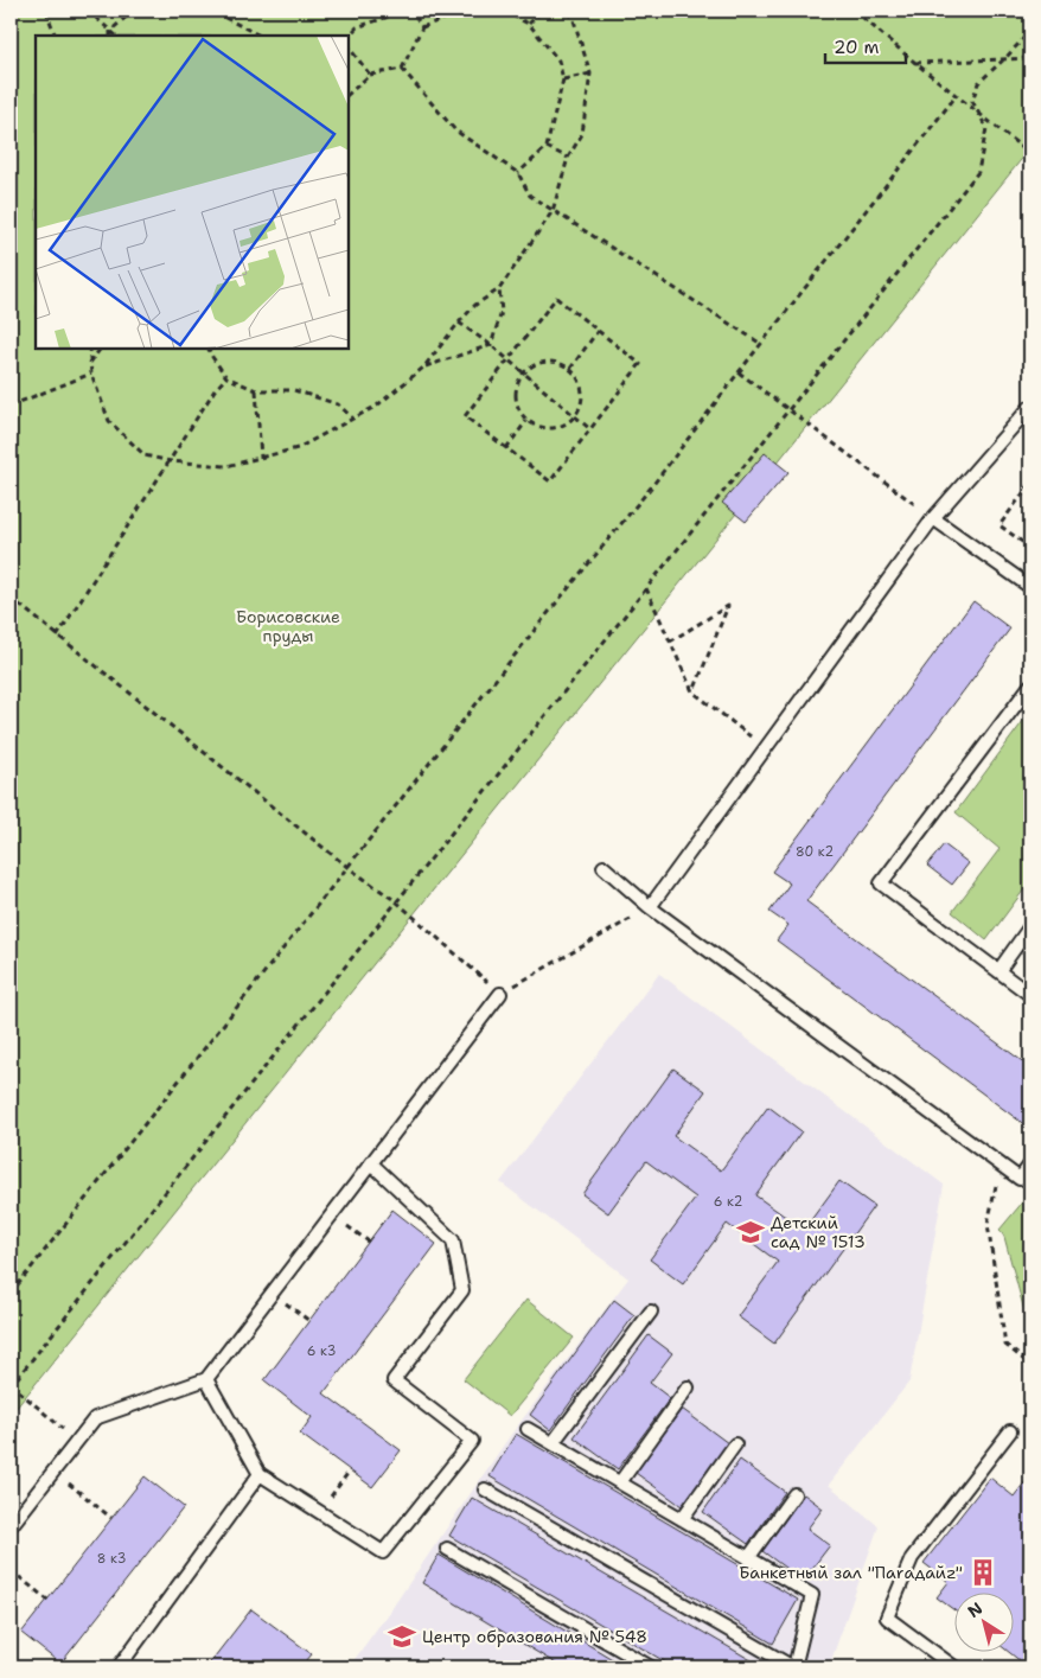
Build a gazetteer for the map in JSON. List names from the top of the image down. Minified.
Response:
{"parks":["Борисовские пруды"],"places":{"school or university":["Детский сад № 1513","Центр образования № 548"],"building":["Банкетный зал \"Паrадайz\""]},"house_numbers":["80 к2","6 к2","6 к3","8 к3"],"scale_bar":"20 m","north":"top left"}
